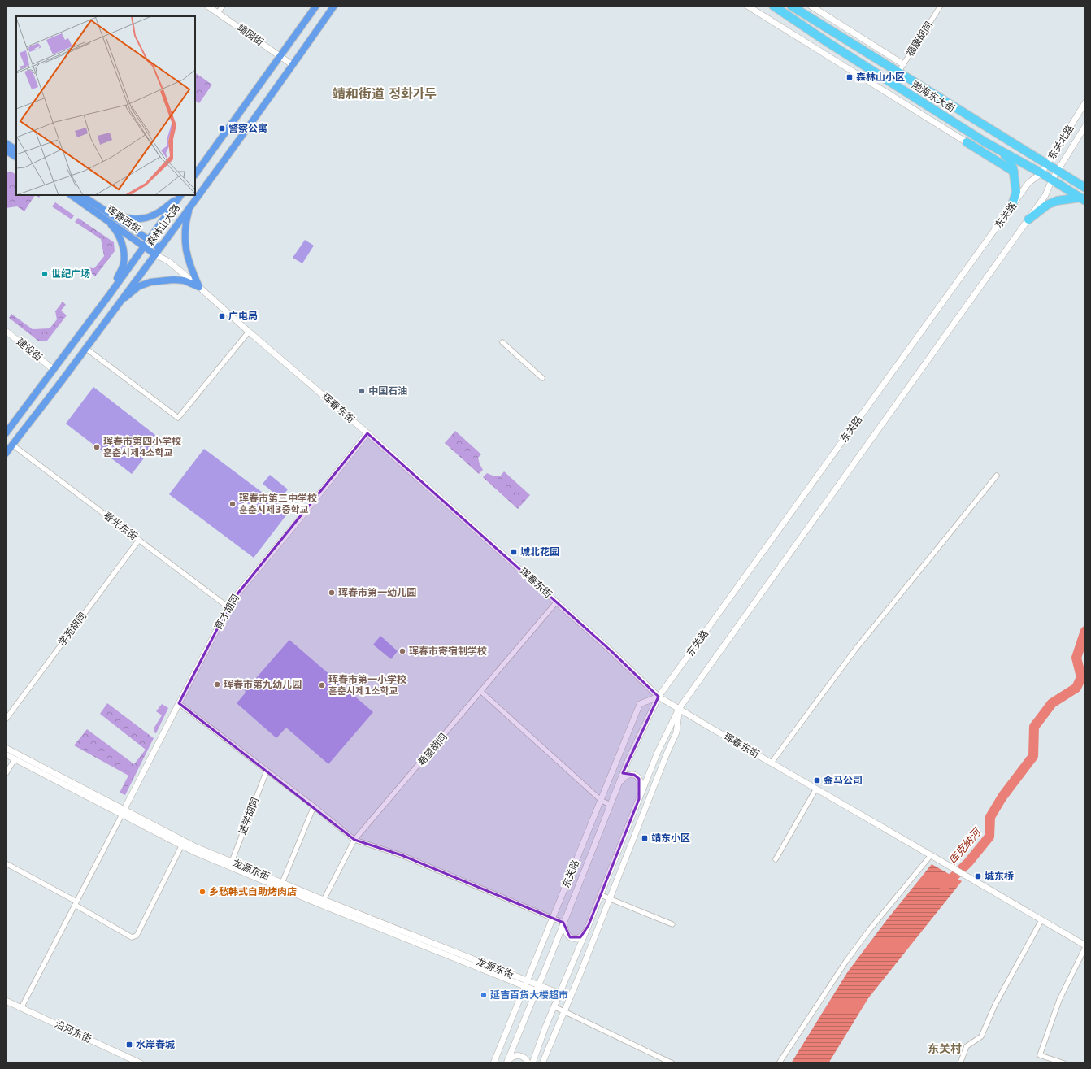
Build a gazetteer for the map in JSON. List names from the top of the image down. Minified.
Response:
{"streets":{"highway":["渤海东大街"],"main road":["靖园街","东关北路","东关路","珲春西街","森林山大路","建设街","珲春东街","育才胡同","龙源东街","沿河东街"],"street":["福康胡同","春光东街","学苑胡同","希望胡同","进学胡同"]},"crossings":[["靖园街","森林山大路"],["福康胡同","渤海东大街"],["渤海东大街","东关北路"],["渤海东大街","东关路"],["东关北路","东关路"],["东关路","珲春东街"],["东关路","龙源东街"],["珲春西街","森林山大路"],["珲春西街","珲春东街"],["森林山大路","建设街"],["森林山大路","春光东街"],["珲春东街","育才胡同"],["珲春东街","希望胡同"],["春光东街","育才胡同"],["春光东街","学苑胡同"],["育才胡同","龙源东街"],["希望胡同","龙源东街"],["进学胡同","龙源东街"]],"districts":["靖和街道 정화가두","东关村"],"water":["库克纳河"],"places":{"transit":["森林山小区","警察公寓","广电局","城北花园","金马公司","靖东小区","城东桥","水岸春城"],"other":["世纪广场","中国石油","珲春市第四小学校 훈춘시제4소학교","珲春市第三中学校 훈춘시제3중학교","珲春市第一幼儿园","珲春市寄宿制学校","珲春市第九幼儿园","珲春市第一小学校 훈춘시제1소학교","乡愁韩式自助烤肉店","延吉百货大楼超市"]}}
